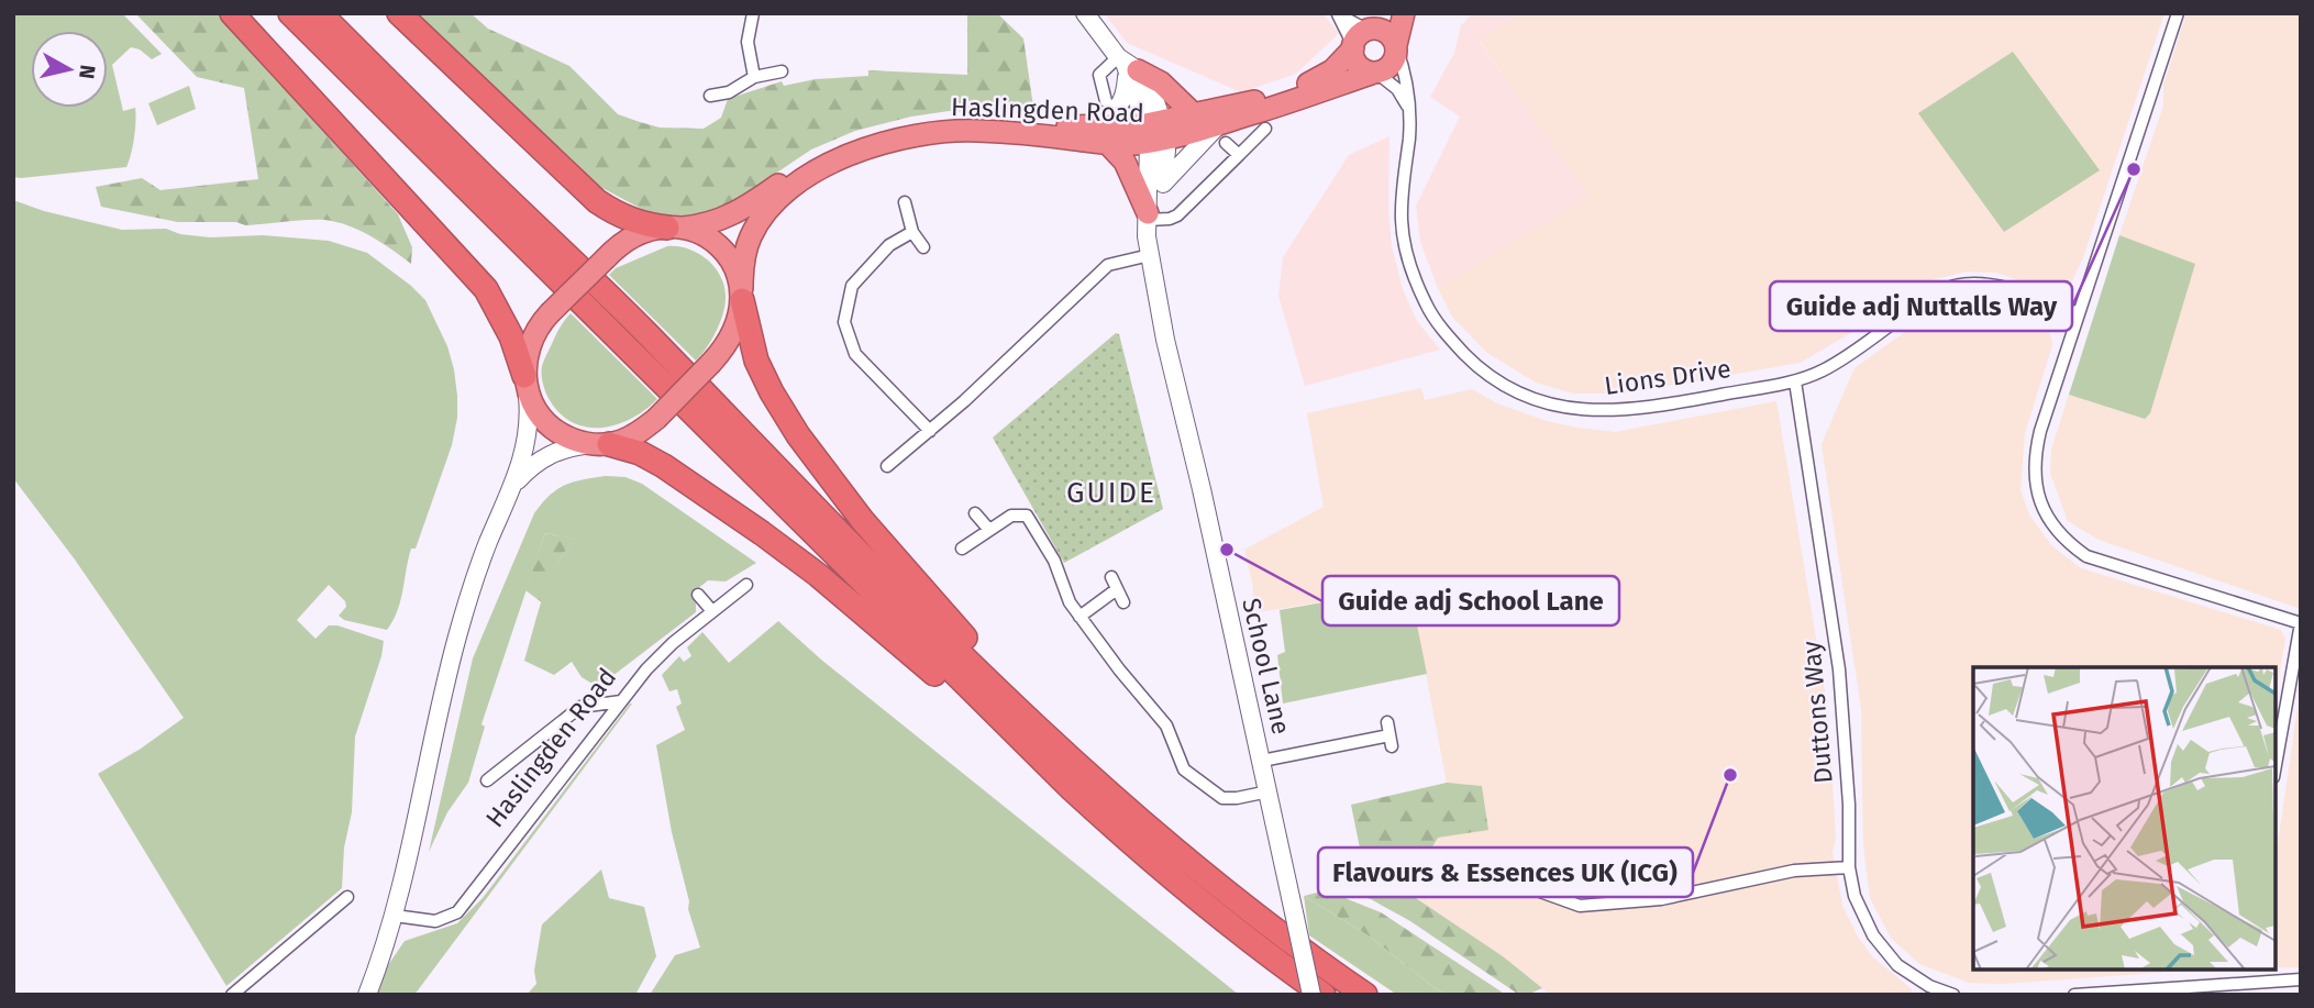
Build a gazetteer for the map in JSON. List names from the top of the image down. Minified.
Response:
{"streets":{"highway":["Haslingden Road"],"main road":["School Lane"],"street":["Lions Drive","Duttons Way"]},"crossings":[["Haslingden Road","Lions Drive"],["Haslingden Road","School Lane"],["Lions Drive","Duttons Way"]],"districts":["GUIDE"],"places":["Guide adj Nuttalls Way","Guide adj School Lane","Flavours & Essences UK (ICG)"],"north":"right"}
